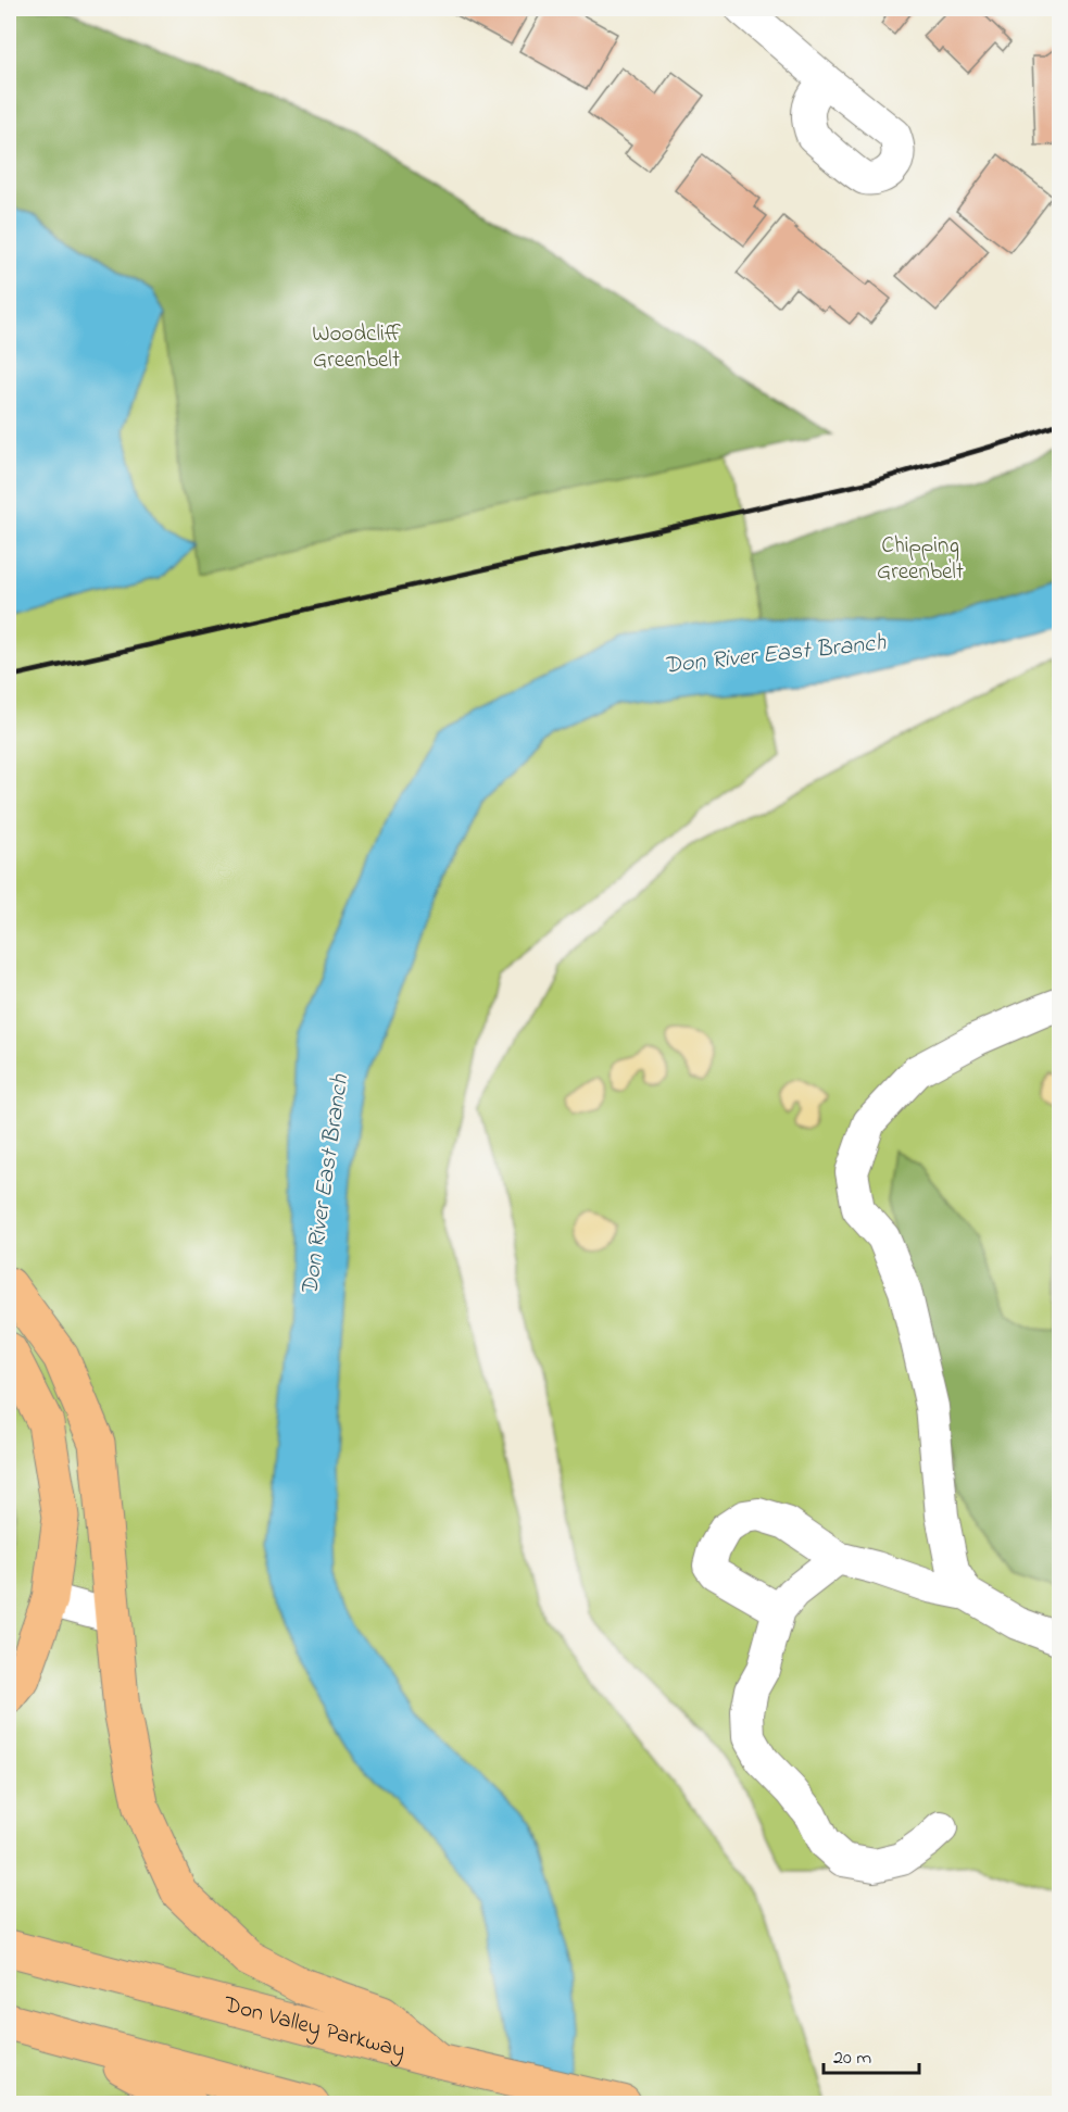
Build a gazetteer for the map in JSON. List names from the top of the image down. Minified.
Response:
{"streets":{"highway":["Don Valley Parkway"]},"water":["Don River East Branch"],"parks":["Woodcliff Greenbelt","Chipping Greenbelt"],"scale_bar":"20 m"}
